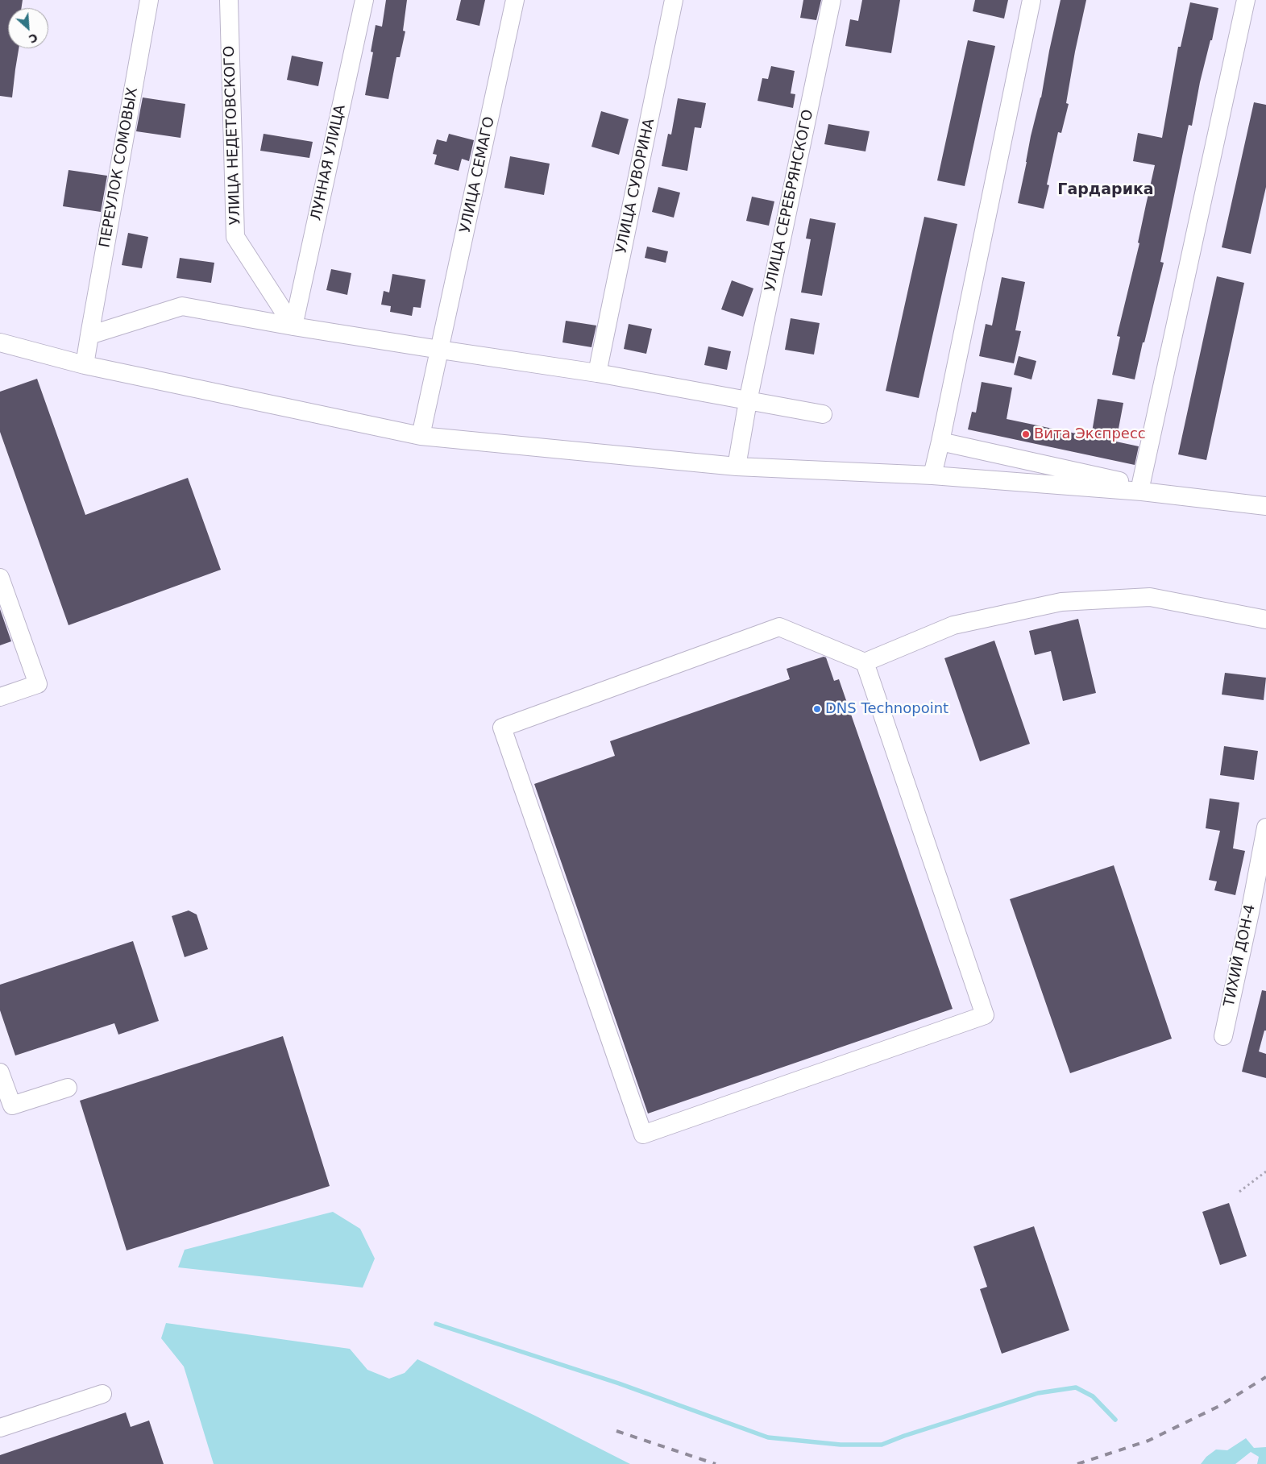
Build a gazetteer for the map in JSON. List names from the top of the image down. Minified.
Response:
{"streets":{"street":["УЛИЦА НЕДЕТОВСКОГО","ЛУННАЯ УЛИЦА","ПЕРЕУЛОК СОМОВЫХ","УЛИЦА СЕМАГО","УЛИЦА СУВОРИНА","УЛИЦА СЕРЕБРЯНСКОГО","ТИХИЙ ДОН-4"]},"crossings":[["УЛИЦА НЕДЕТОВСКОГО","ЛУННАЯ УЛИЦА"]],"districts":["Гардарика"],"places":["Вита Экспресс","DNS Technopoint"],"north":"bottom right"}
